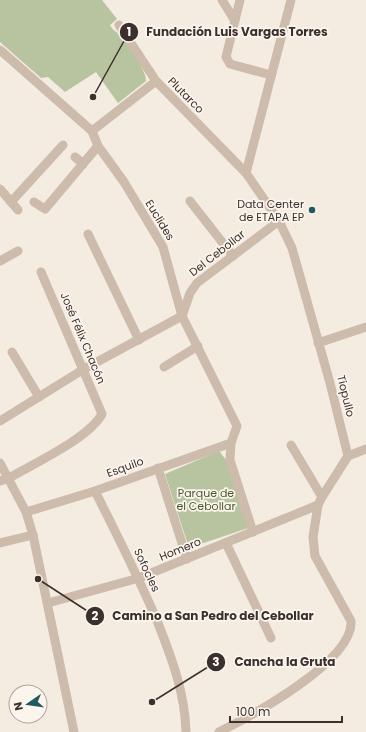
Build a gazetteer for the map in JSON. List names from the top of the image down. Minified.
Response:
{"streets":{"street":["Plutarco","Euclides","Del Cebollar","José Félix Chacón","Tiopullo","Esquilo","Homero","Sofocles"]},"crossings":[["Euclides","Del Cebollar"],["Euclides","Esquilo"],["Euclides","Homero"],["Esquilo","Sofocles"],["Homero","Sofocles"]],"parks":["Parque de el Cebollar"],"places":["Fundación Luis Vargas Torres","Data Center de ETAPA EP","Camino a San Pedro del Cebollar","Cancha la Gruta"],"scale_bar":"100 m","north":"left"}
